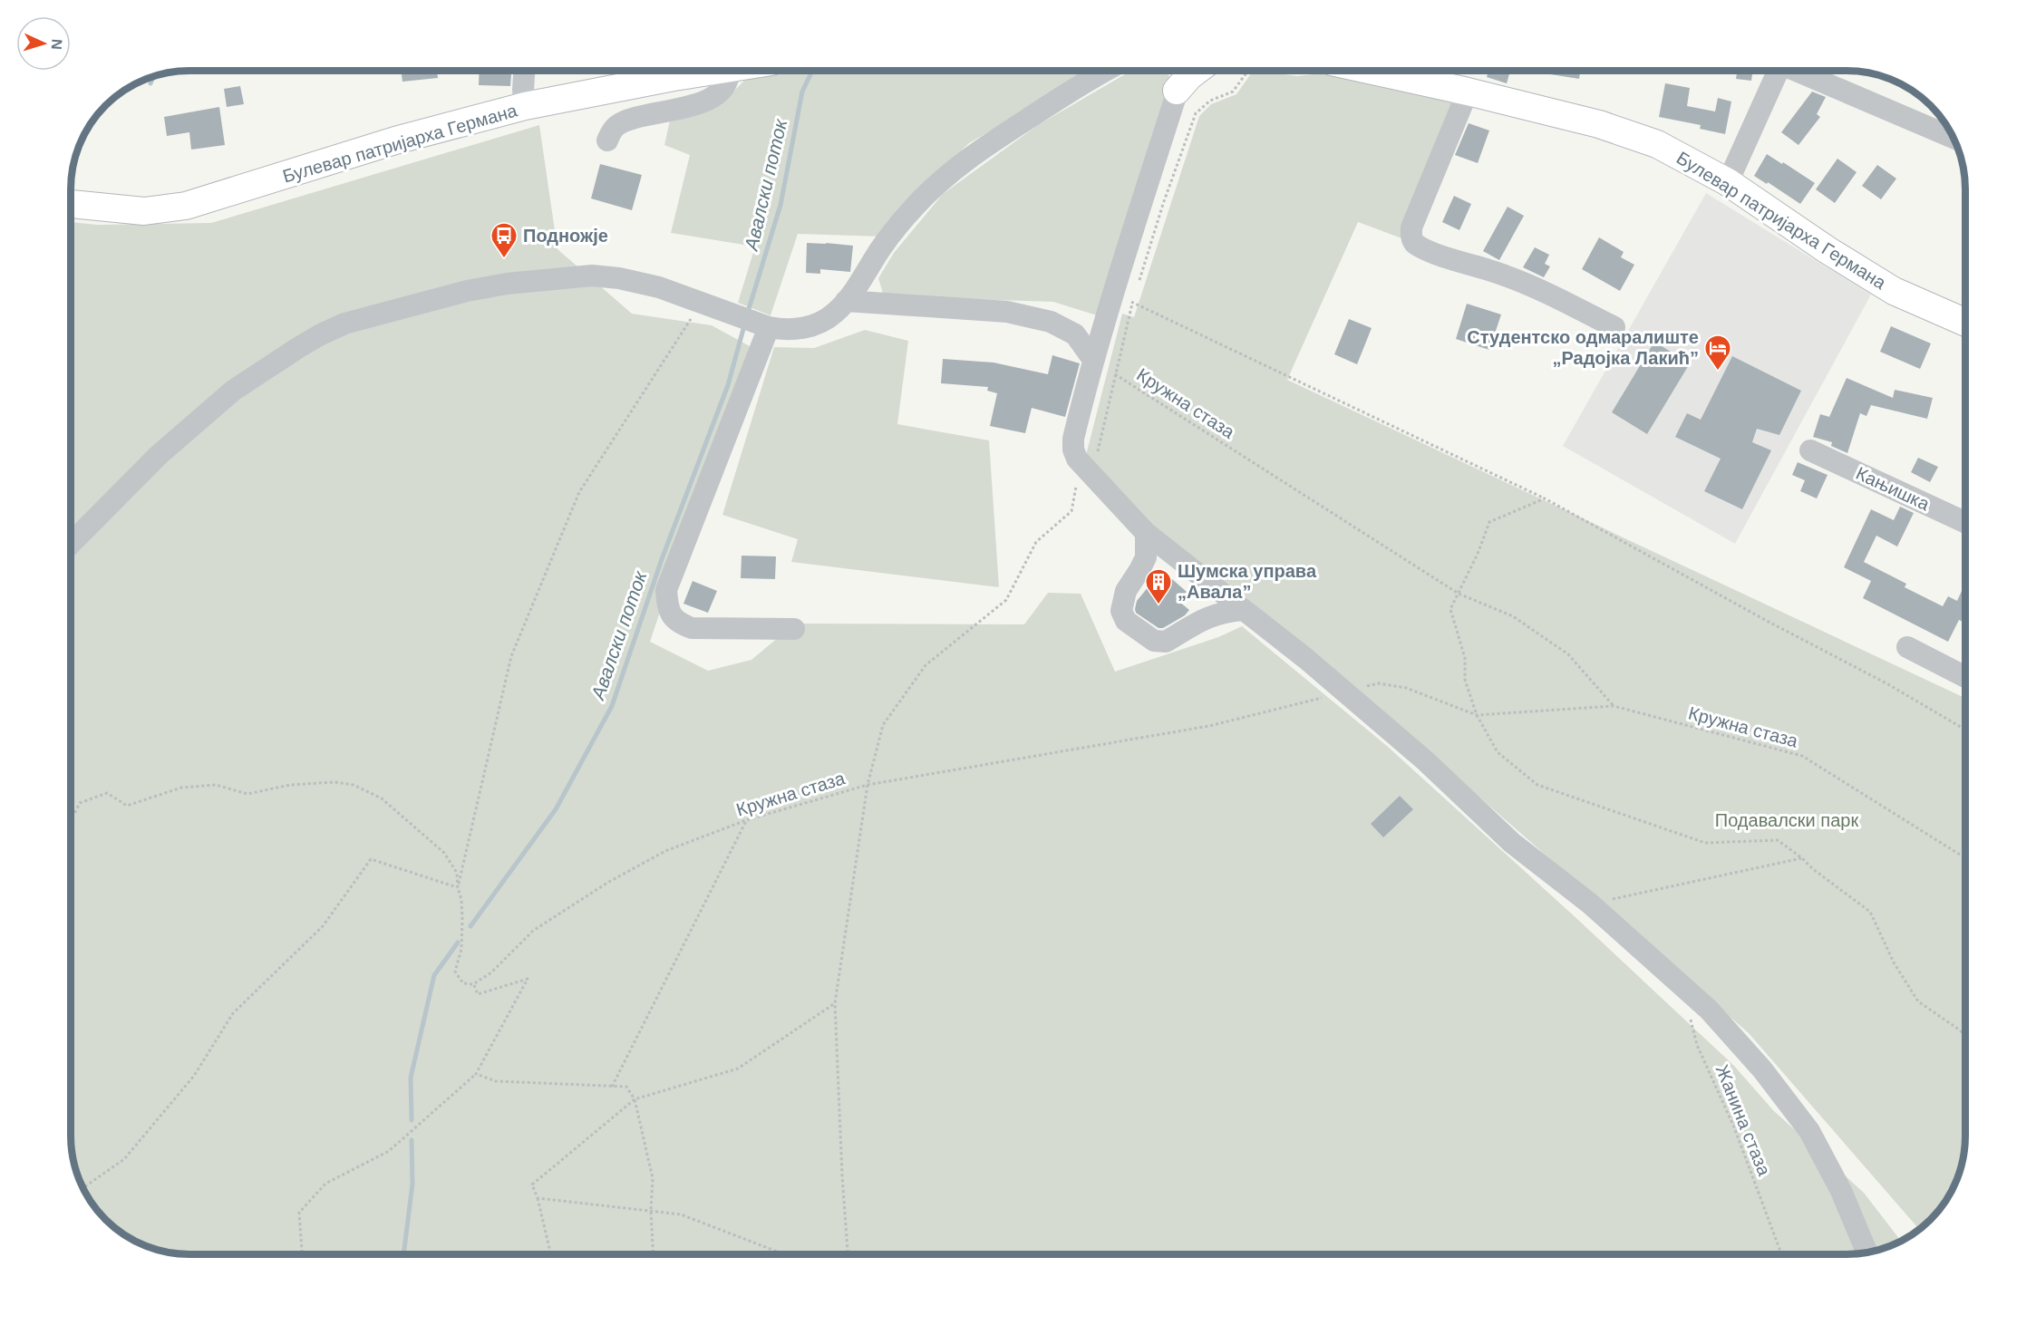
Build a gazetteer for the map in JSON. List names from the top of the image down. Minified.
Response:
{"streets":{"main road":["Булевар патријарха Германа"],"street":["Кањишка"],"path":["Кружна стаза","Жанина стаза"]},"water":["Авалски поток"],"parks":["Подавалски парк"],"places":{"bus stop":["Подножје"],"hotel":["Студентско одмаралиште „Радојка Лакић”"],"building":["Шумска управа „Авала”"]},"north":"right"}
